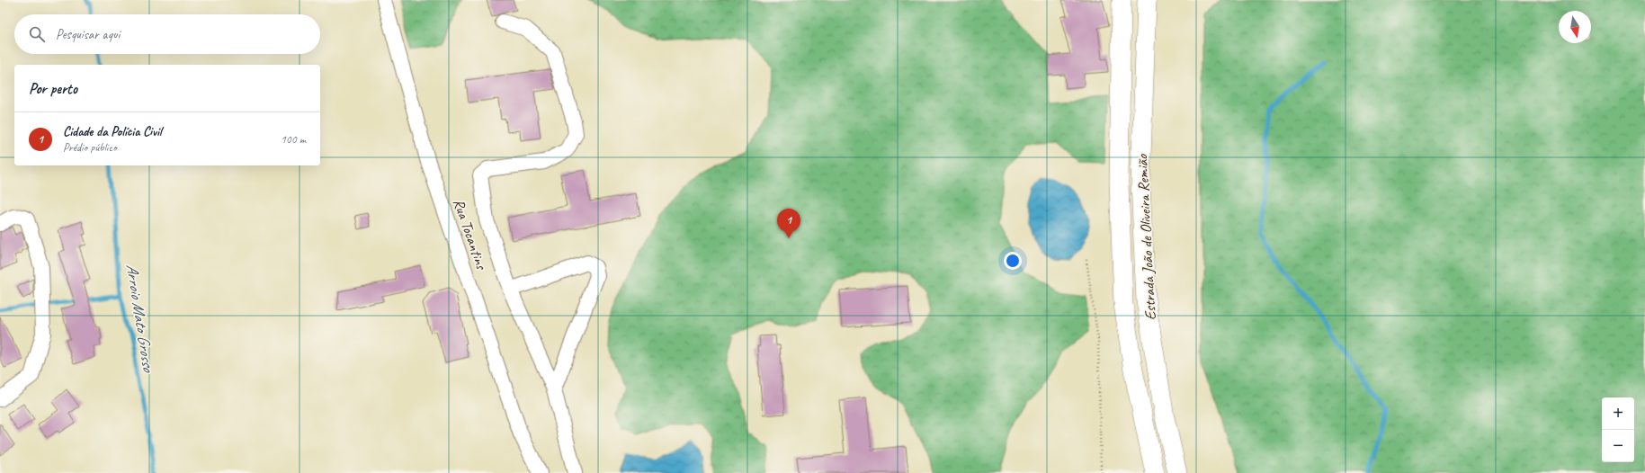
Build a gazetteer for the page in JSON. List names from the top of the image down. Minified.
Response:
{"streets":{"main road":["Estrada João de Oliveira Remião"],"street":["Rua Tocantins"]},"water":["Arroio Mato Grosso"],"north":"bottom","page":{"search":"Pesquisar aqui","heading":"Por perto","list":[{"mark":"1","name":"Cidade da Polícia Civil","note":"Prédio público","value":"100 m"}],"pins":"1","map_buttons":["+","−"]}}
